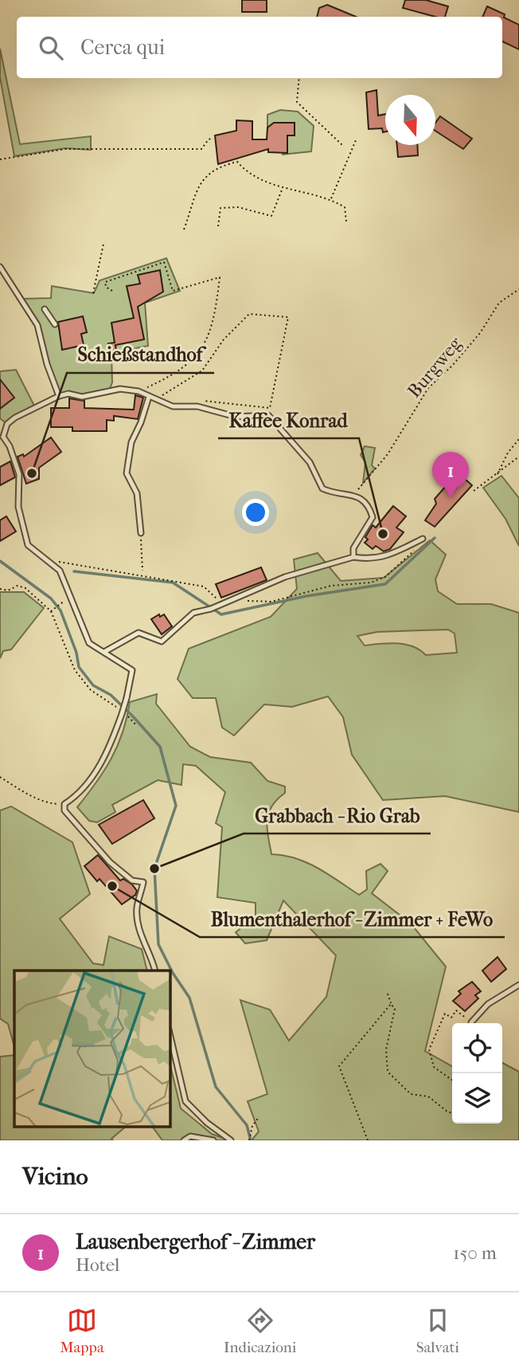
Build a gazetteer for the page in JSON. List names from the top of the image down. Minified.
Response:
{"streets":{"path":["Burgweg"]},"places":["Schießstandhof","Kaffee Konrad","Grabbach - Rio Grab","Blumenthalerhof - Zimmer + FeWo"],"north":"bottom","page":{"search":"Cerca qui","pins":"1","heading":"Vicino","list":[{"mark":"1","name":"Lausenbergerhof - Zimmer","note":"Hotel","value":"150 m"}],"nav":["Mappa","Indicazioni","Salvati"]}}
